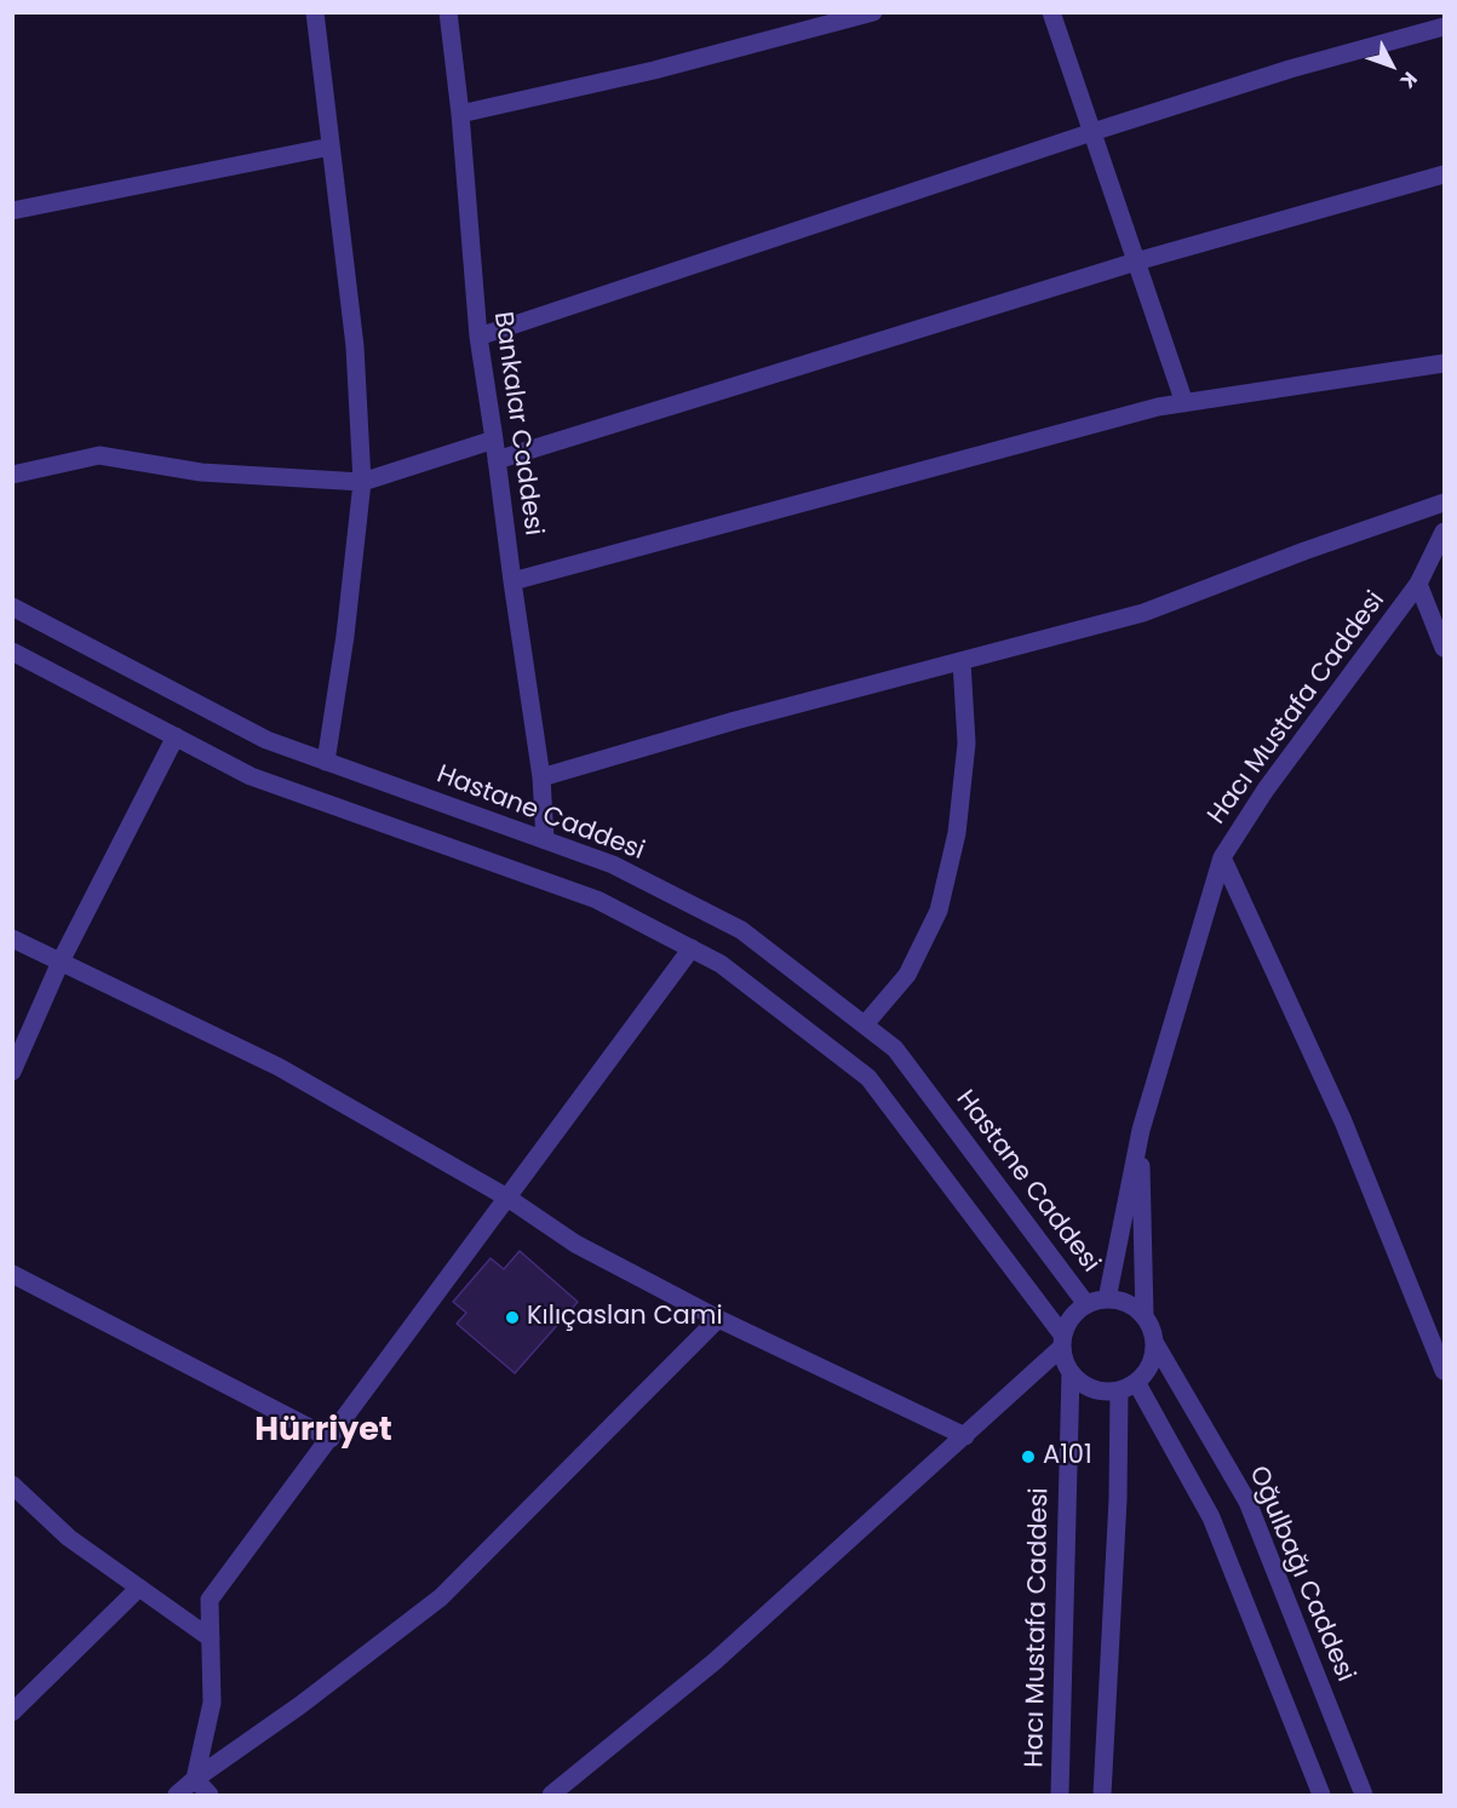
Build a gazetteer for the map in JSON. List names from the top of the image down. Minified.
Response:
{"streets":{"street":["Bankalar Caddesi","Hacı Mustafa Caddesi","Hastane Caddesi","Oğulbağı Caddesi"]},"crossings":[["Bankalar Caddesi","Hastane Caddesi"],["Hacı Mustafa Caddesi","Hastane Caddesi"],["Hacı Mustafa Caddesi","Oğulbağı Caddesi"],["Hastane Caddesi","Oğulbağı Caddesi"]],"districts":["Hürriyet"],"places":["Kılıçaslan Cami","A101"],"north":"bottom right"}
